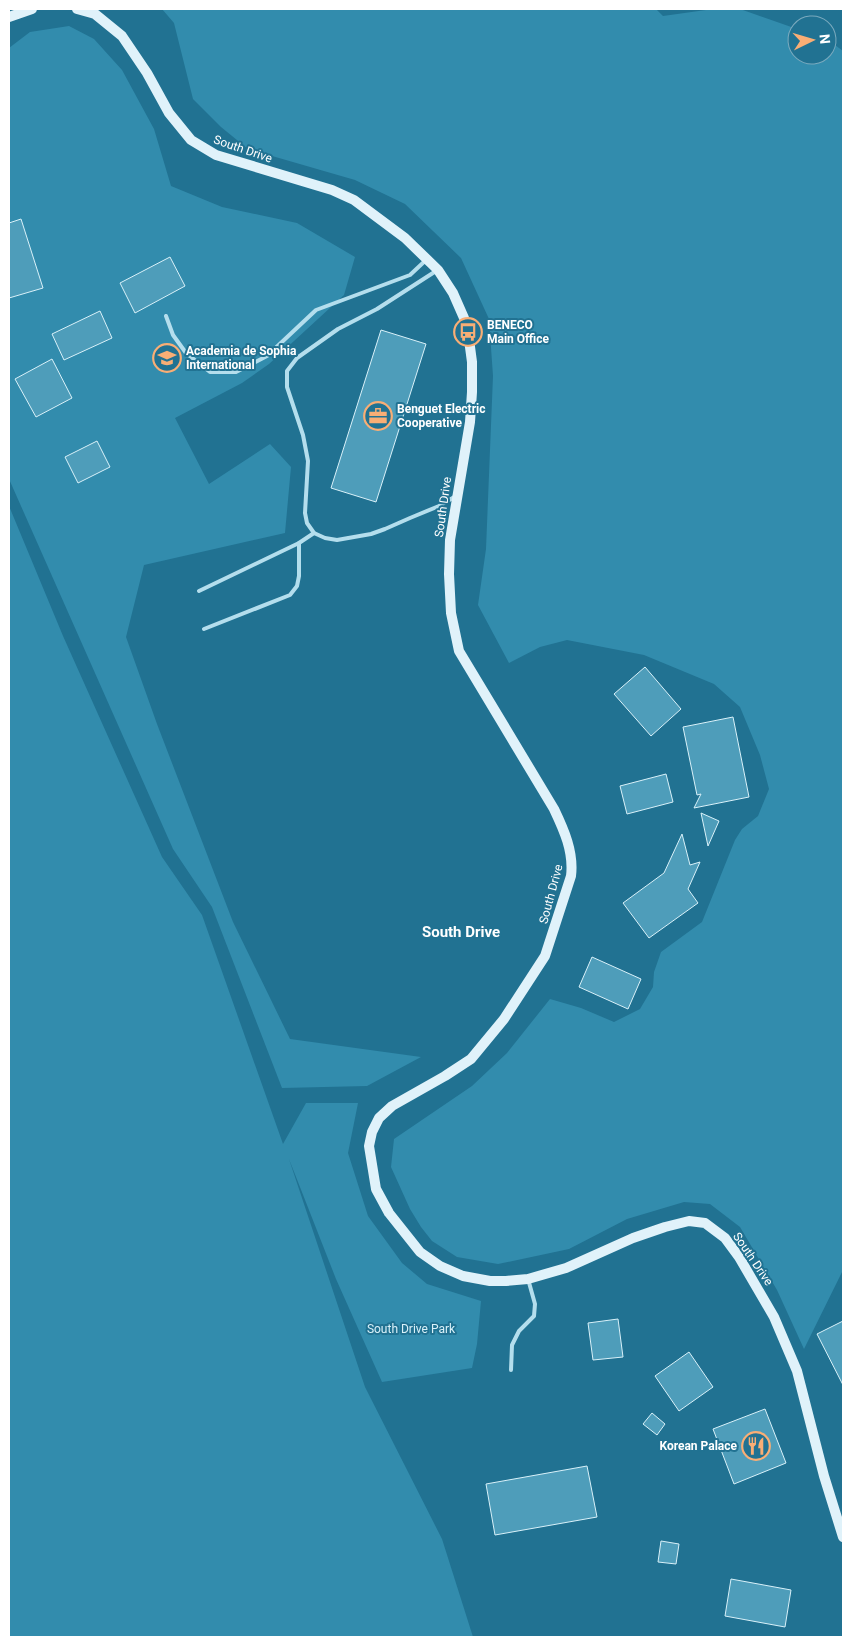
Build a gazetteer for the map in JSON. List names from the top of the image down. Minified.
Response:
{"streets":{"main road":["South Drive"]},"districts":["South Drive"],"parks":["South Drive Park"],"places":{"bus stop":["BENECO Main Office"],"school or university":["Academia de Sophia International"],"office":["Benguet Electric Cooperative"],"restaurant":["Korean Palace"]},"north":"right"}
